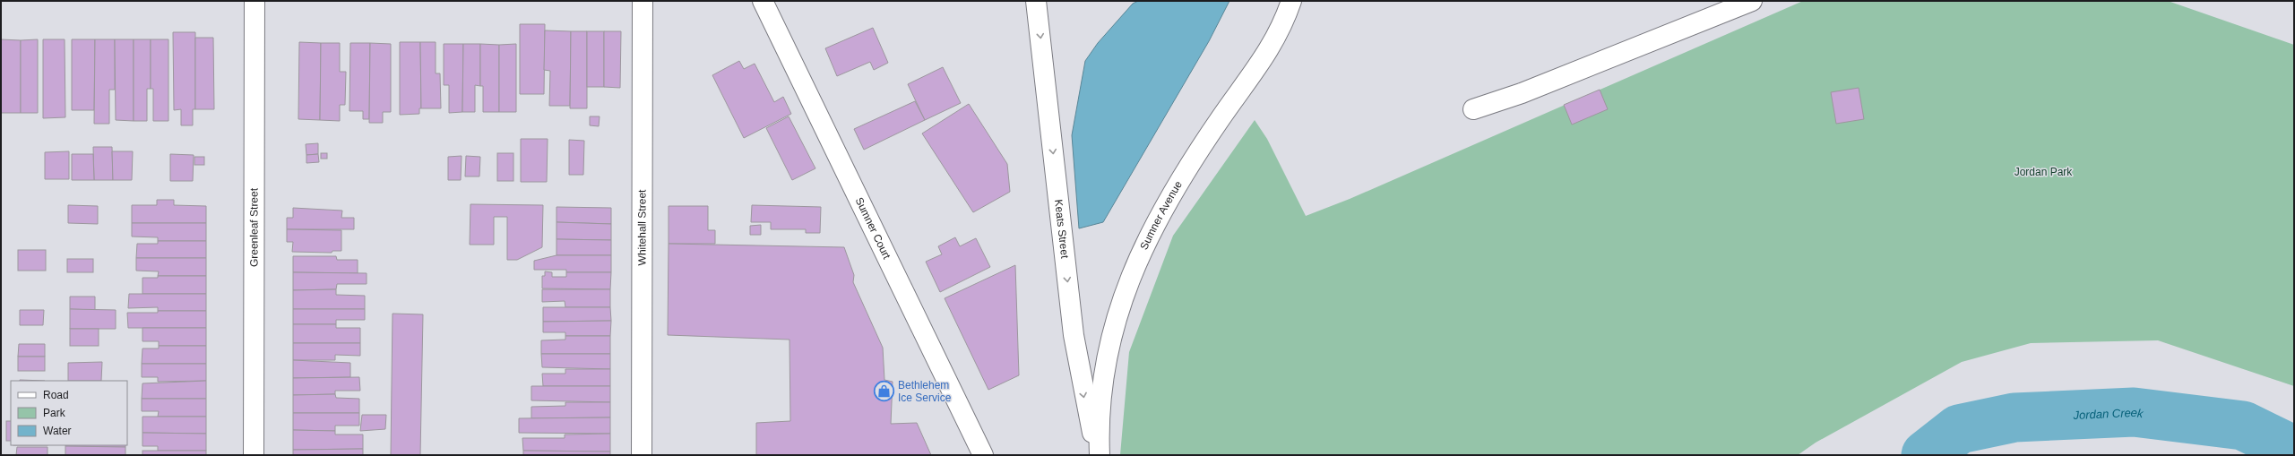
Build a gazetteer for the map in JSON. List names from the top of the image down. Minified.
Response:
{"streets":{"street":["Sumner Avenue","Greenleaf Street","Sumner Court","Whitehall Street","Keats Street"]},"crossings":[["Sumner Avenue","Keats Street"]],"one_way":["Keats Street"],"water":["Jordan Creek"],"parks":["Jordan Park"],"places":{"shop":["Bethlehem Ice Service"]},"legend":["Road","Park","Water"]}
